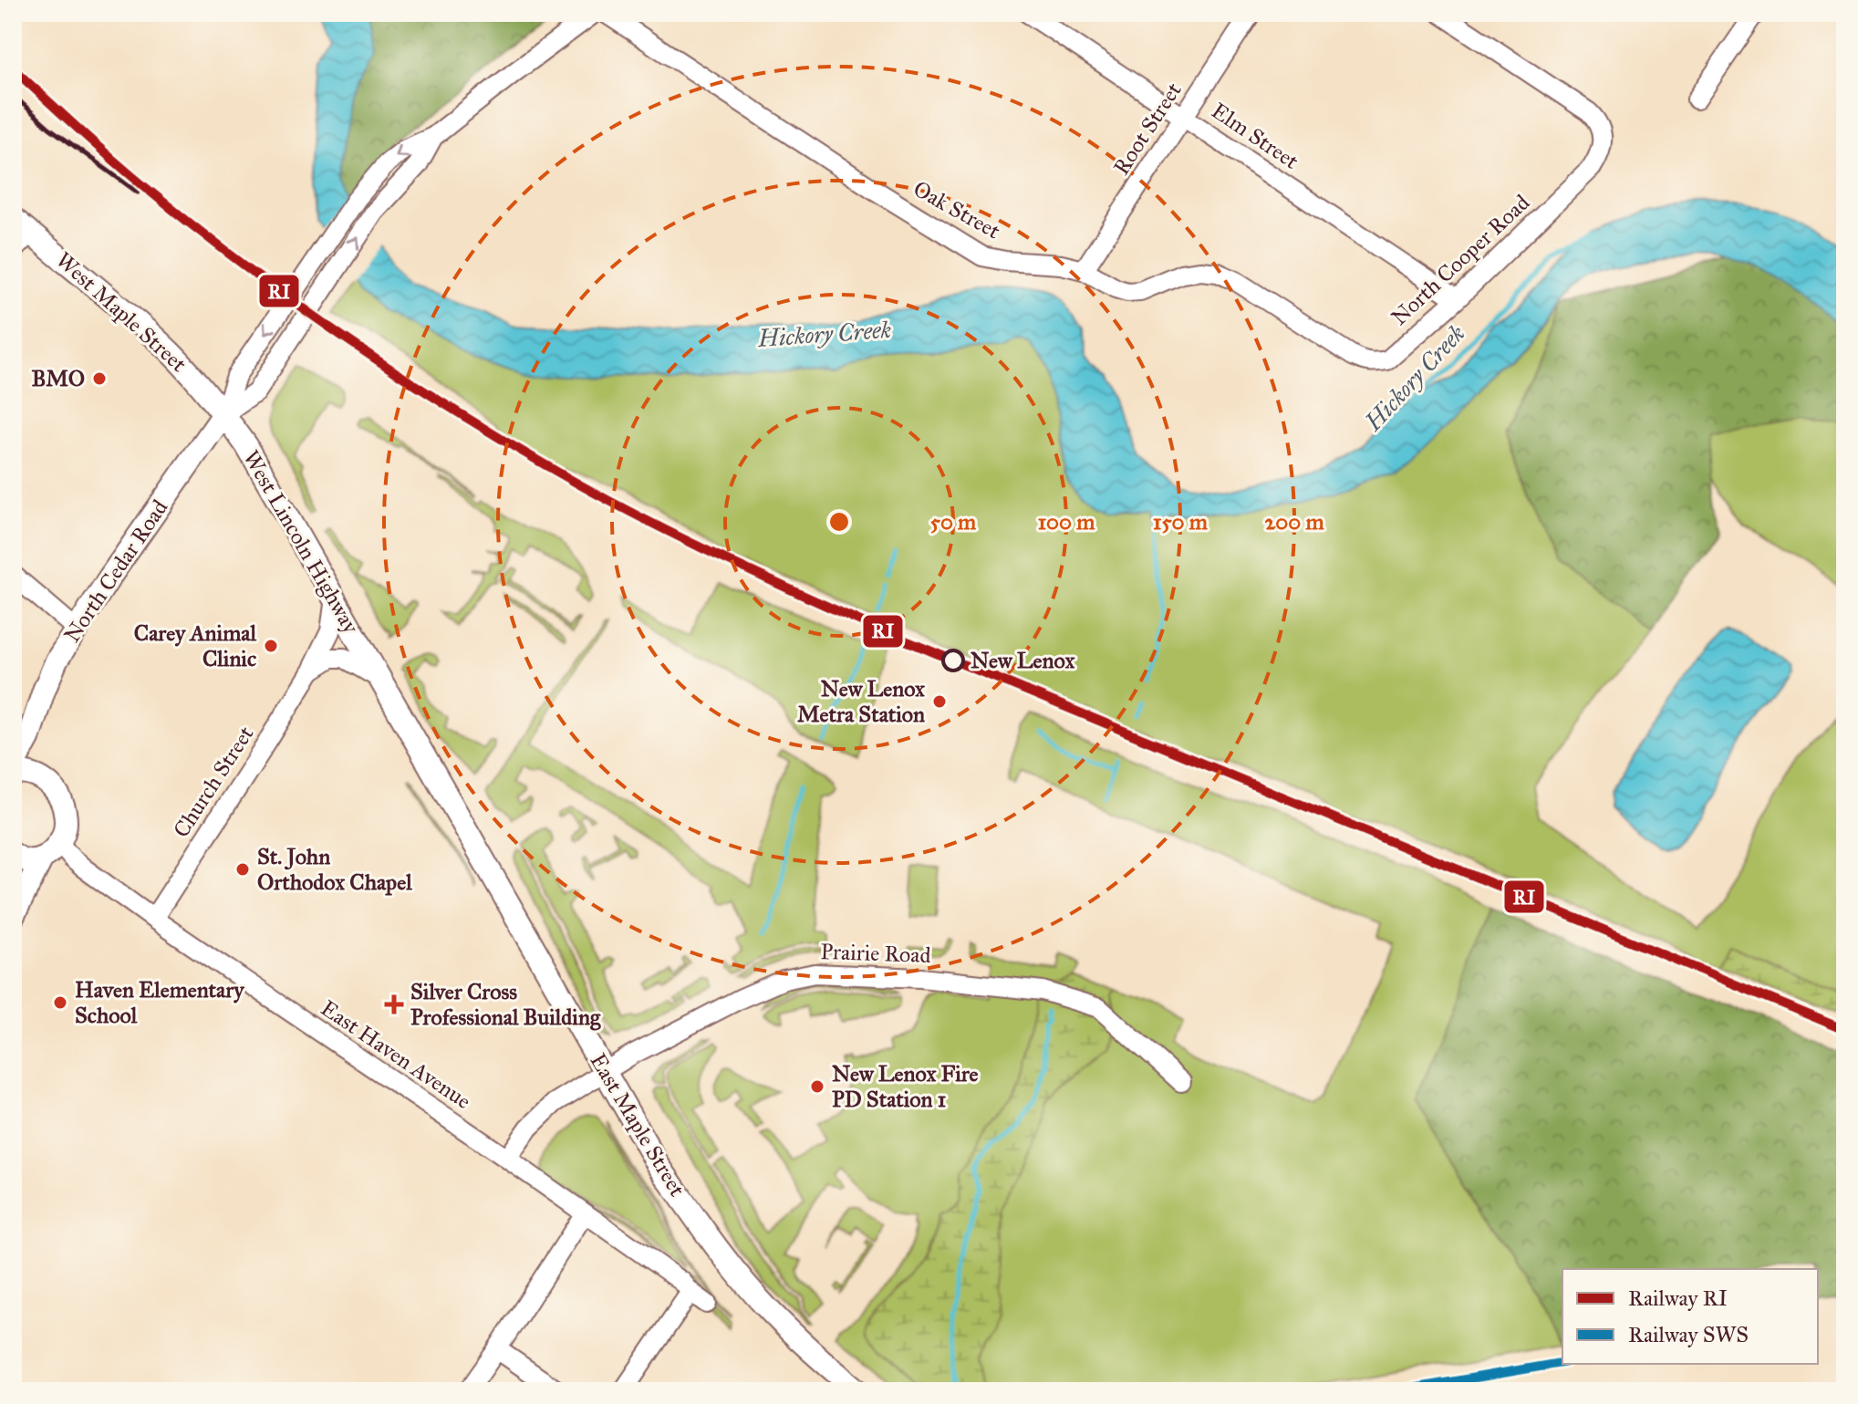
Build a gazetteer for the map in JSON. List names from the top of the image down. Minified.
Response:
{"streets":{"main road":["West Maple Street","West Lincoln Highway","North Cedar Road","East Maple Street"],"street":["Root Street","Elm Street","Oak Street","North Cooper Road","Church Street","Prairie Road","East Haven Avenue"]},"crossings":[["Root Street","Elm Street"],["Root Street","Oak Street"],["Elm Street","North Cooper Road"],["Oak Street","North Cooper Road"],["West Maple Street","West Lincoln Highway"],["West Maple Street","North Cedar Road"],["West Lincoln Highway","North Cedar Road"],["West Lincoln Highway","Church Street"],["West Lincoln Highway","East Maple Street"],["Church Street","East Haven Avenue"],["Prairie Road","East Haven Avenue"],["Prairie Road","East Maple Street"]],"water":["Hickory Creek"],"places":{"other":["BMO","Carey Animal Clinic","New Lenox","New Lenox Metra Station","St. John Orthodox Chapel","Haven Elementary School","New Lenox Fire PD Station 1"],"health":["Silver Cross Professional Building"]},"lines":["rail line RI","rail line SWS"],"legend":["Railway RI","Railway SWS"],"rings":["50 m","100 m","150 m","200 m"]}
